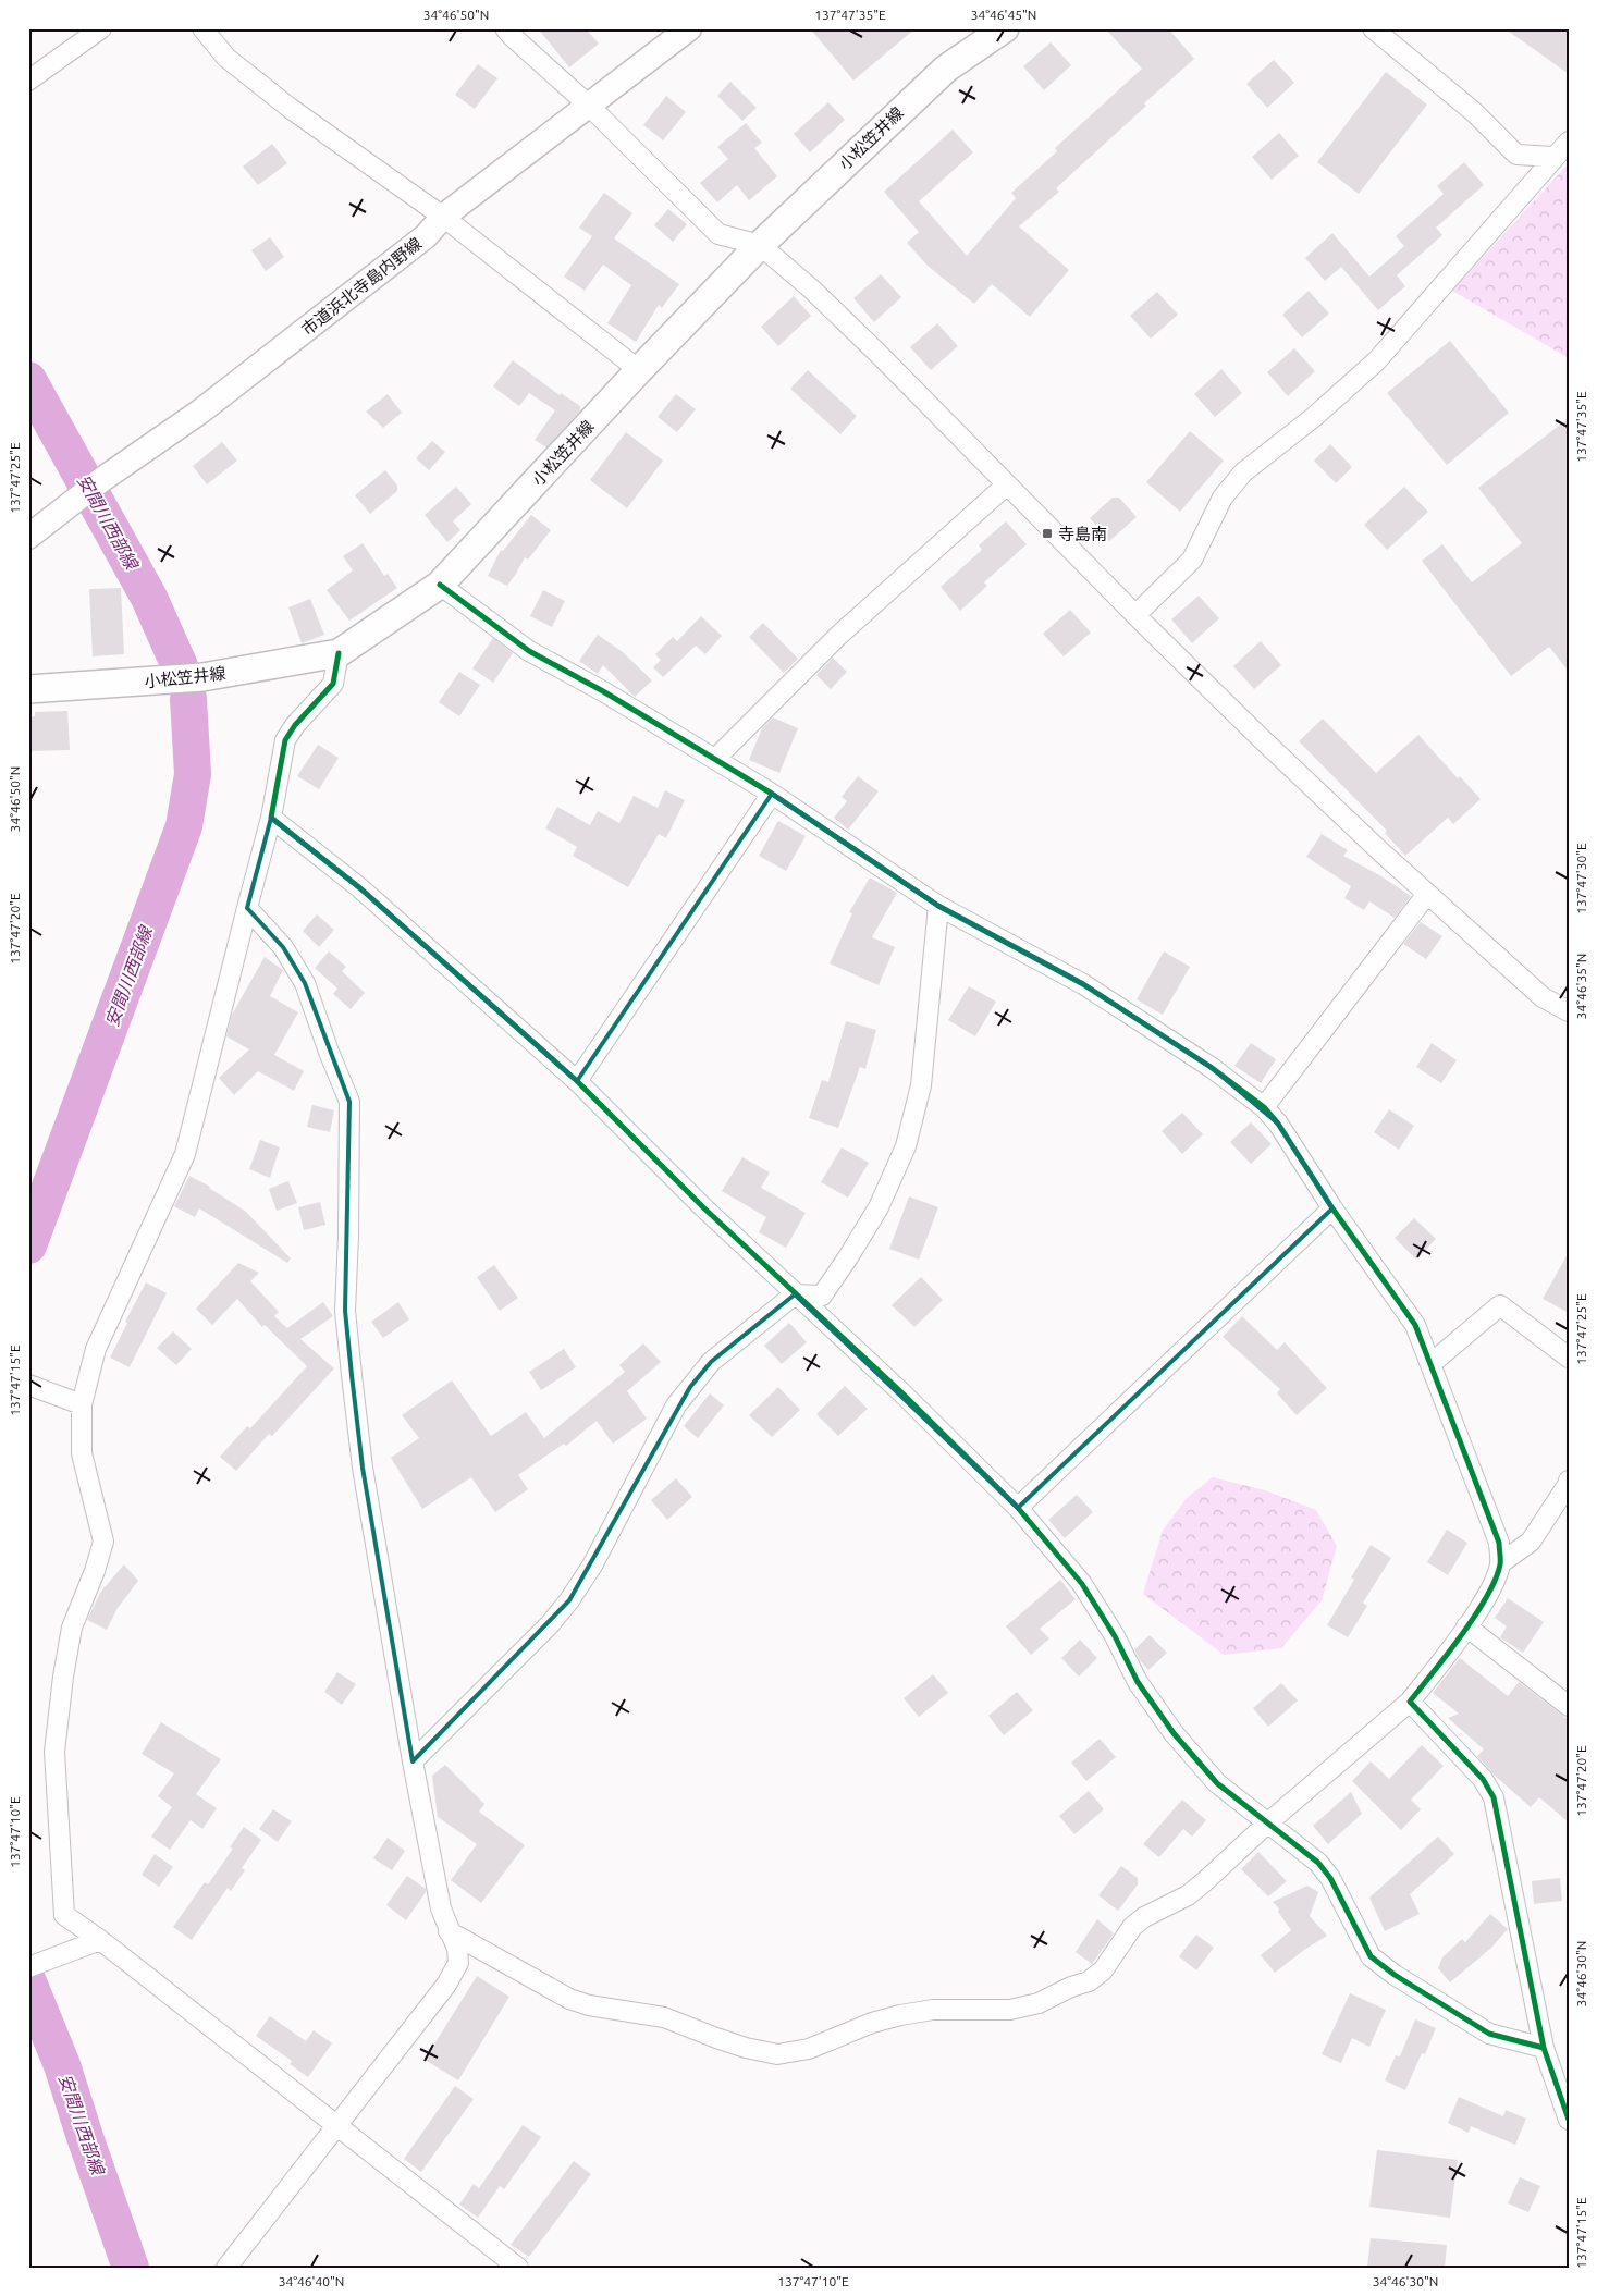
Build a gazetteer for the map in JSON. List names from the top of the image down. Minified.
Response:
{"streets":{"main road":["小松笠井線"],"street":["市道浜北寺島内野線"]},"water":["安間川西部線"],"places":{"transit":["寺島南"]},"coordinates":["34°46'50\"N","137°47'35\"E","34°46'45\"N","137°47'25\"E","137°47'30\"E","137°47'20\"E","34°46'35\"N","137°47'15\"E","137°47'10\"E","34°46'30\"N","34°46'40\"N"]}
